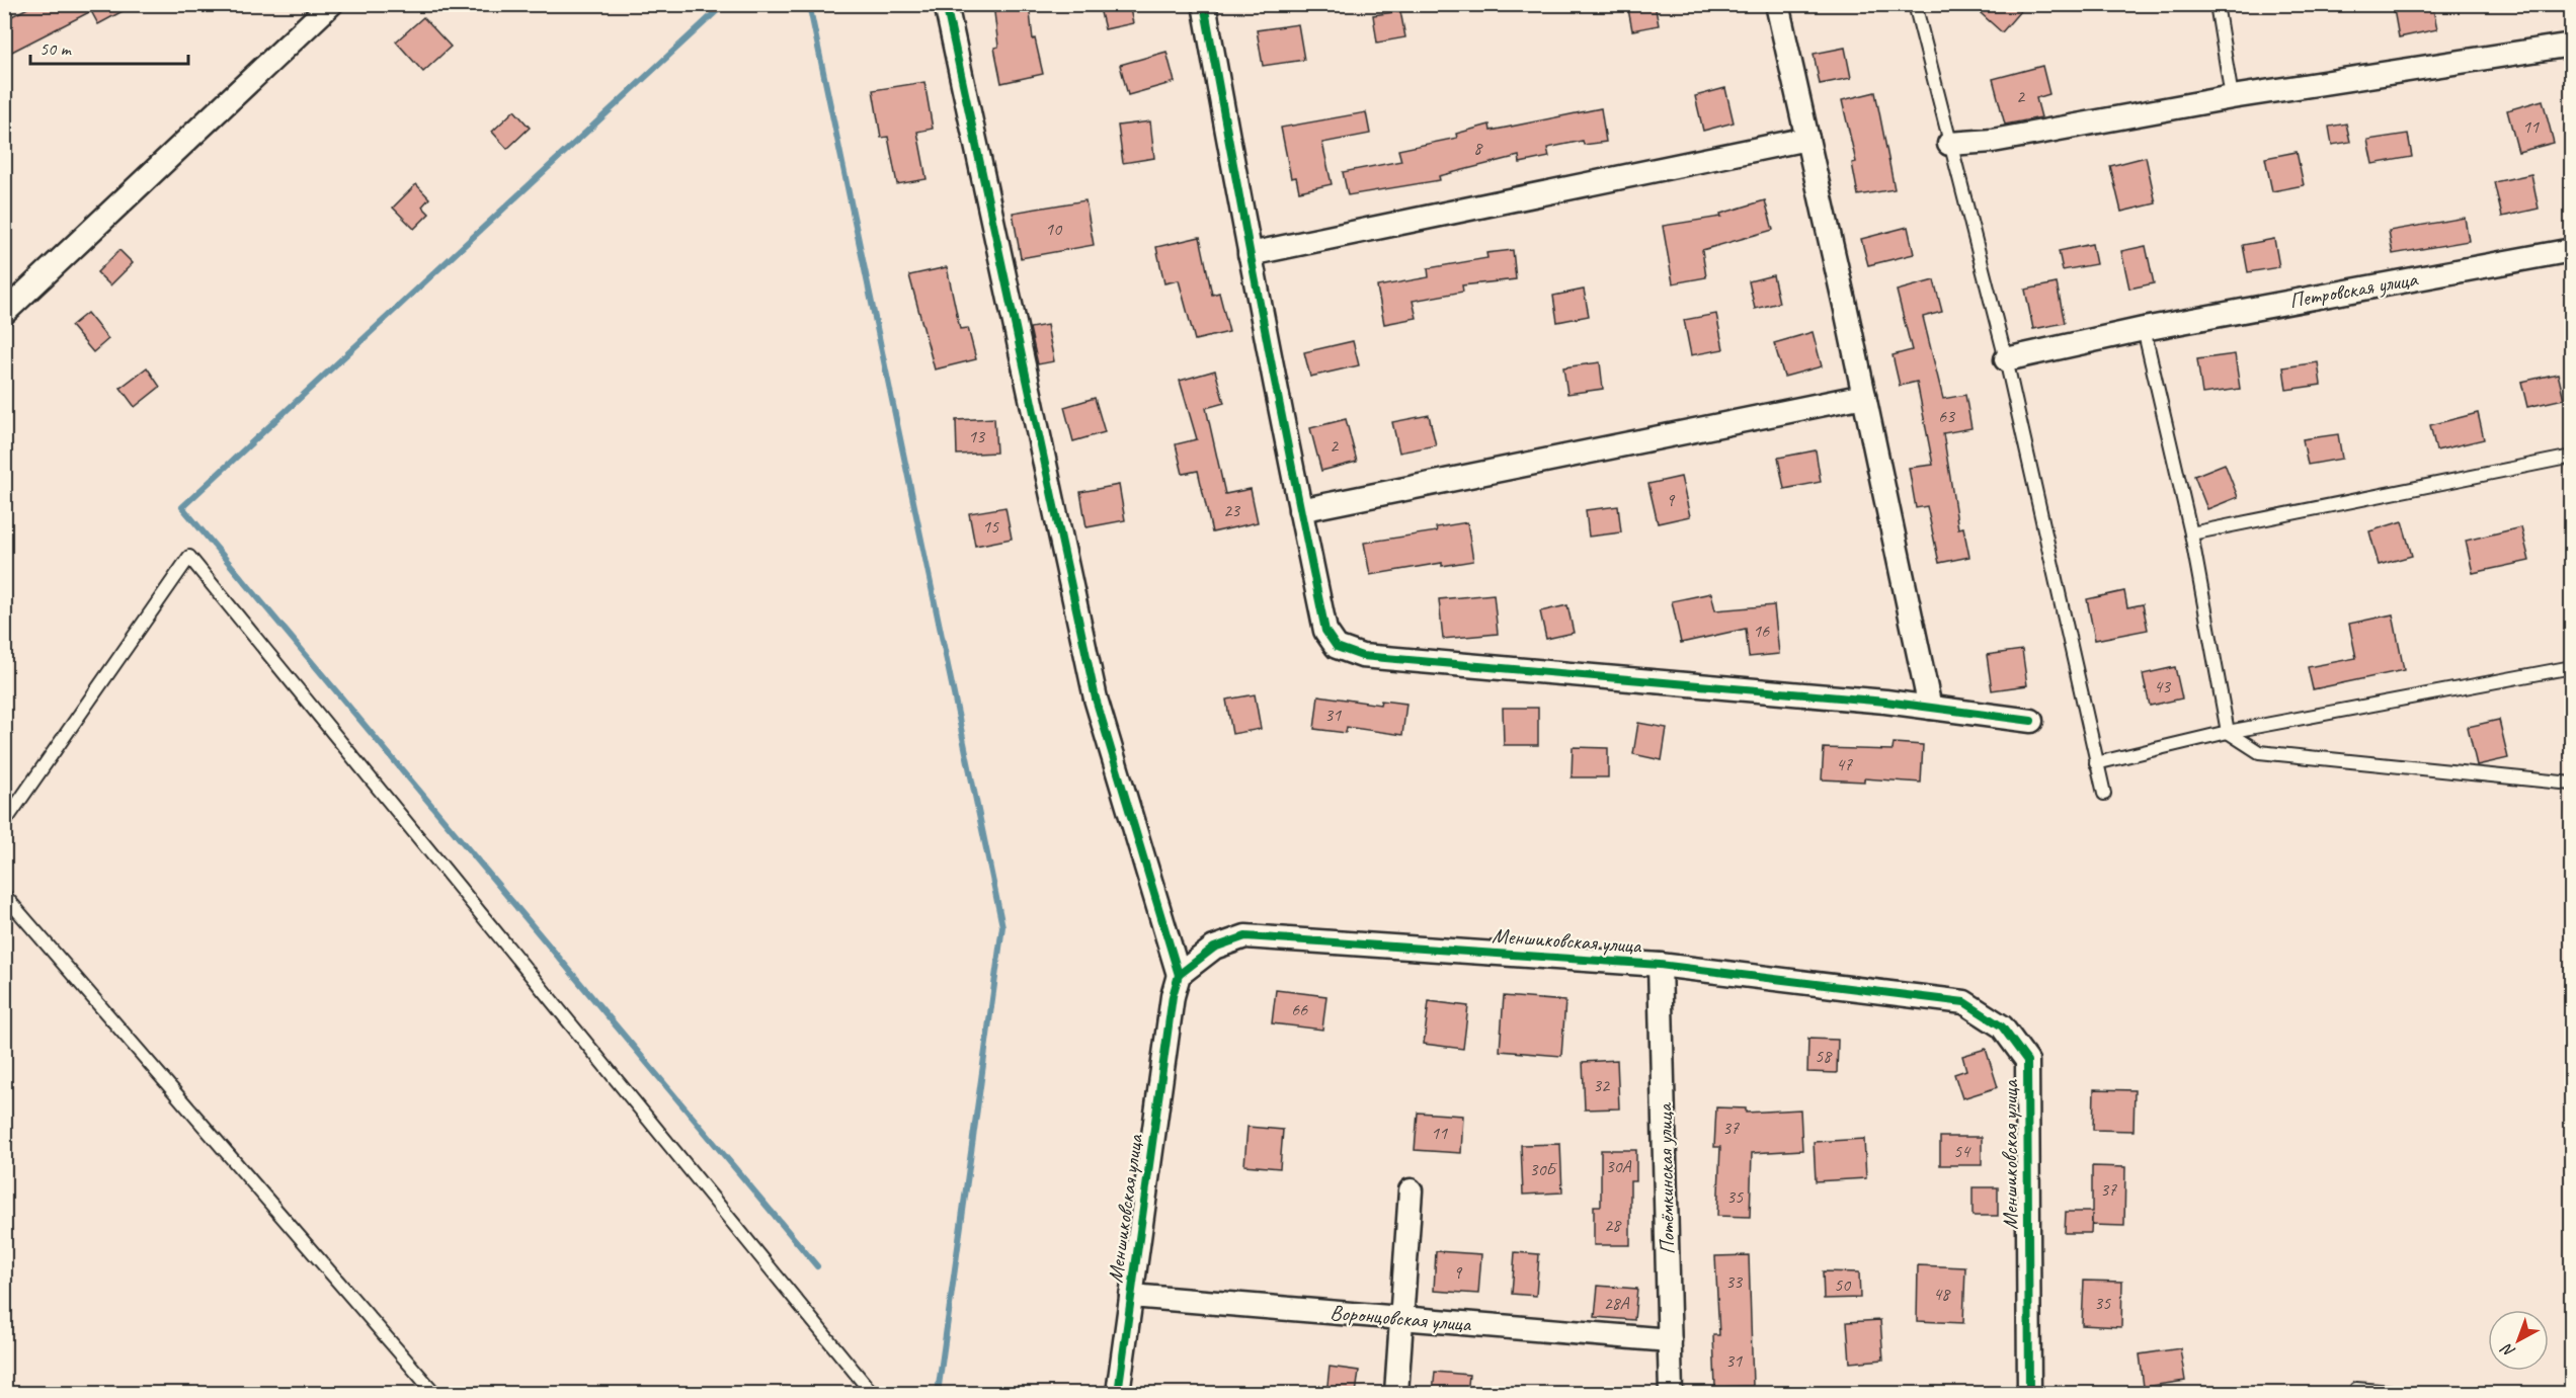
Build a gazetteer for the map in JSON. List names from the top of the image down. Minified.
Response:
{"streets":{"street":["Петровская улица","Меншиковская улица","Потёмкинская улица","Воронцовская улица"]},"crossings":[["Меншиковская улица","Потёмкинская улица"],["Меншиковская улица","Воронцовская улица"],["Потёмкинская улица","Воронцовская улица"]],"house_numbers":["2","11","8","10","63","13","2","9","23","15","16","43","31","47","66","58","32","37","11","54","30А","30Б","37","35","28","9","33","50","48","28А","35","31"],"scale_bar":"50 m","north":"bottom left"}
